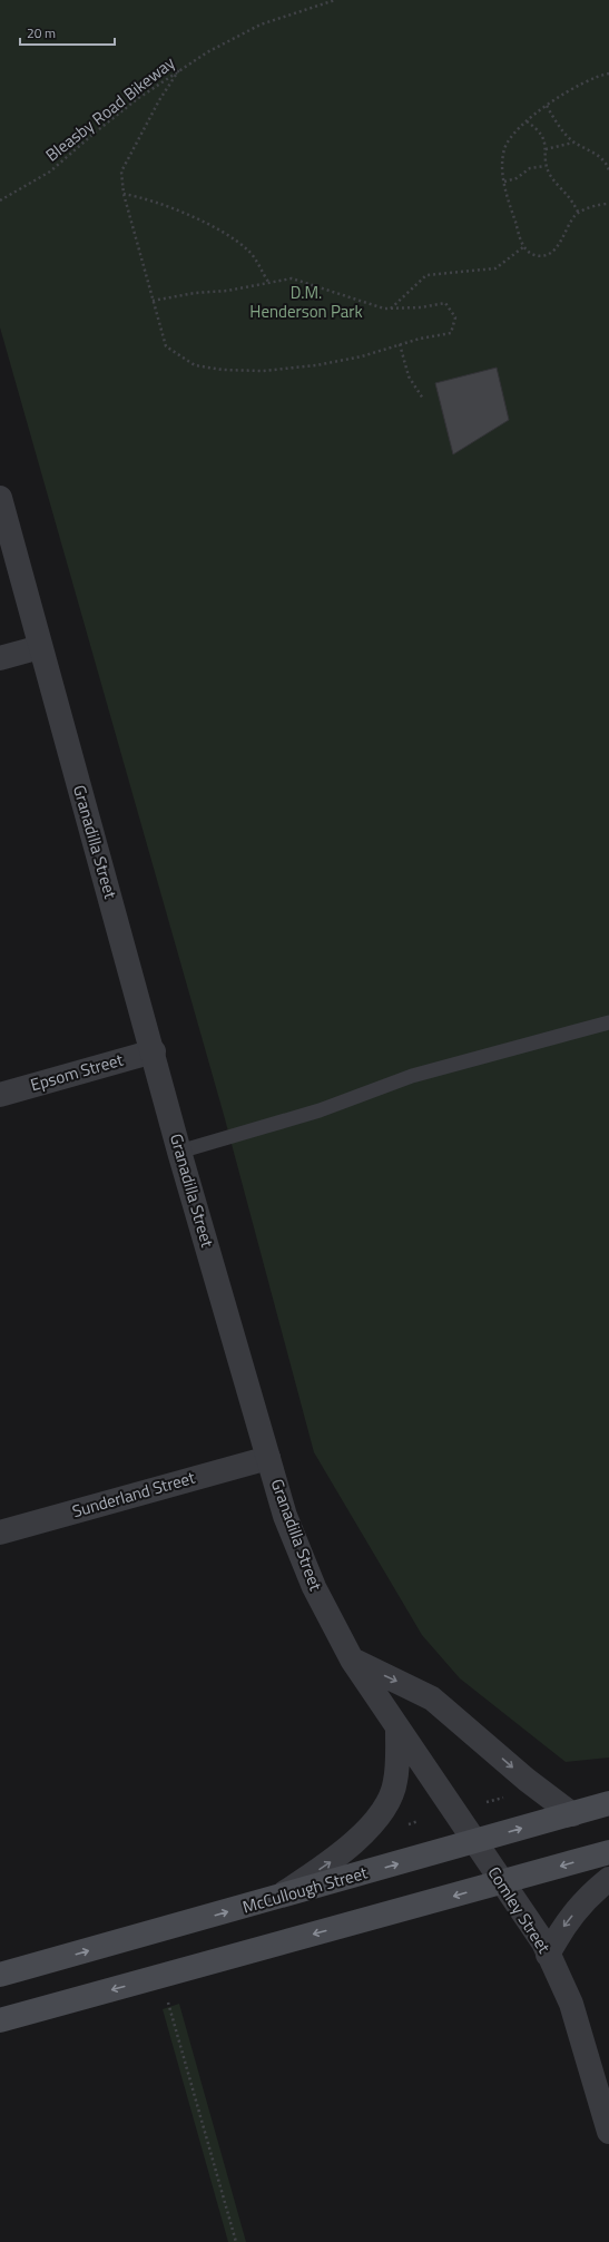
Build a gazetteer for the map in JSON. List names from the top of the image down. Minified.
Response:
{"streets":{"main road":["McCullough Street"],"street":["Granadilla Street","Epsom Street","Sunderland Street","Comley Street"],"path":["Bleasby Road Bikeway"]},"crossings":[["Granadilla Street","Epsom Street"],["Granadilla Street","Sunderland Street"],["Granadilla Street","McCullough Street"],["Granadilla Street","Comley Street"],["McCullough Street","Comley Street"]],"parks":["D.M. Henderson Park"],"scale_bar":"20 m"}
